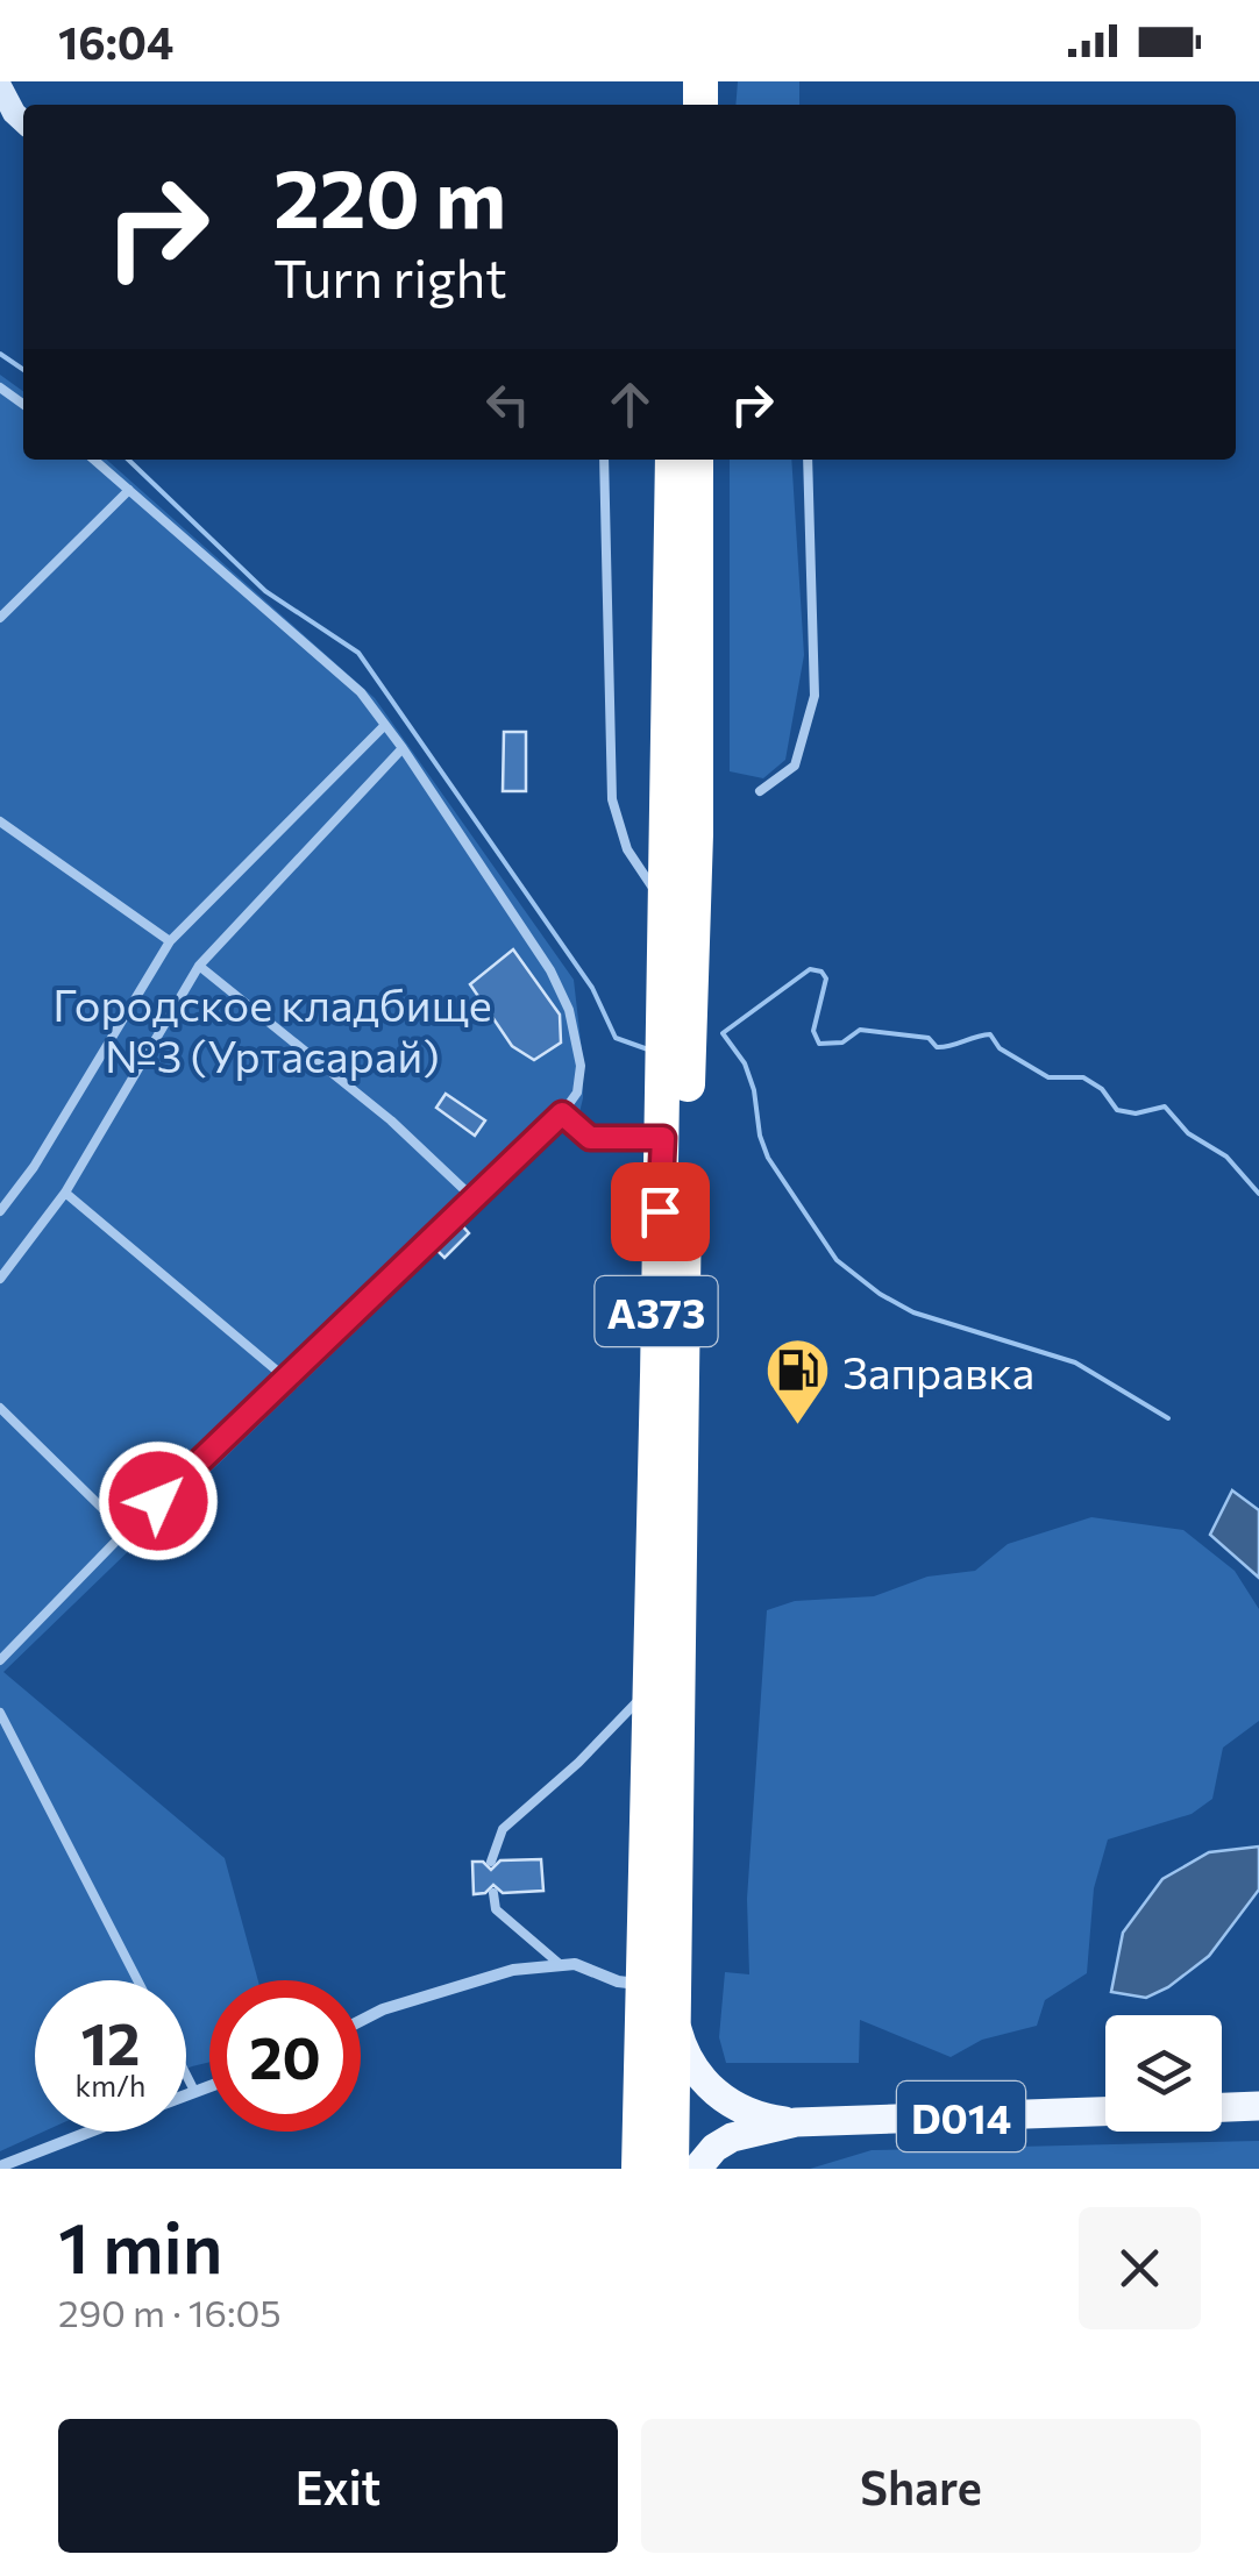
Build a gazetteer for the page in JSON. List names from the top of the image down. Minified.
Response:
{"streets":{"highway":["A373"],"main road":["D014"]},"crossings":[["A373","D014"]],"parks":["Городское кладбище №3 (Уртасарай)"],"places":{"fuel station":["Заправка"]},"page":{"status":"16:04","turn":["220 m","Turn right"],"speed":"12 km/h","limit":"20","heading":["1 min","290 m · 16:05"],"buttons":["Exit","Share"]}}
